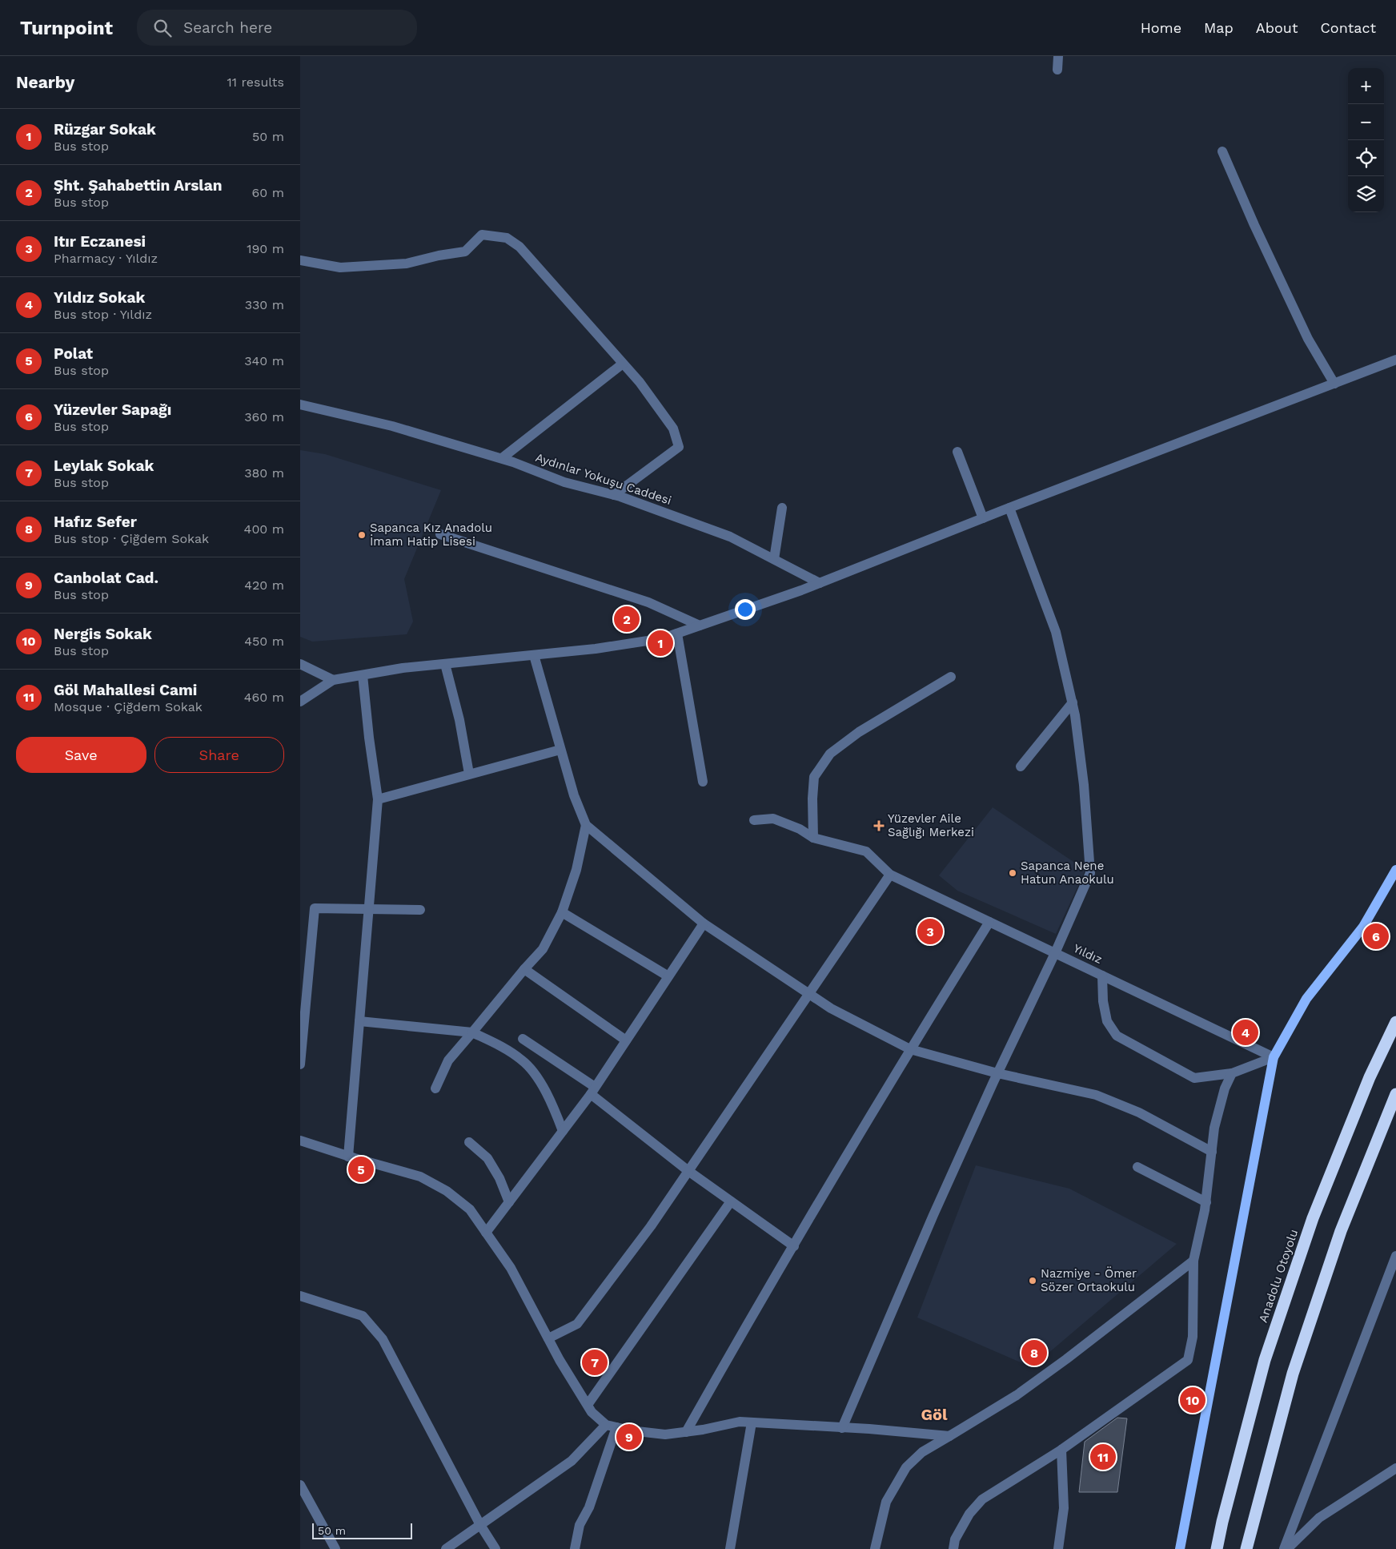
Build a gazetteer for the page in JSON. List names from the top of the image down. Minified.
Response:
{"streets":{"highway":["Anadolu Otoyolu"],"street":["Aydınlar Yokuşu Caddesi","Yıldız"]},"districts":["Göl"],"places":{"other":["Sapanca Kız Anadolu İmam Hatip Lisesi","Sapanca Nene Hatun Anaokulu","Nazmiye - Ömer Sözer Ortaokulu"],"health":["Yüzevler Aile Sağlığı Merkezi"]},"scale_bar":"50 m","page":{"header":"Turnpoint","search":"Search here","nav":["Home","Map","About","Contact"],"heading":["Nearby","11 results"],"map_buttons":["+","−"],"list":[{"mark":"1","name":"Rüzgar Sokak","note":"Bus stop","value":"50 m"},{"mark":"2","name":"Şht. Şahabettin Arslan","note":"Bus stop","value":"60 m"},{"mark":"3","name":"Itır Eczanesi","note":"Pharmacy · Yıldız","value":"190 m"},{"mark":"4","name":"Yıldız Sokak","note":"Bus stop · Yıldız","value":"330 m"},{"mark":"5","name":"Polat","note":"Bus stop","value":"340 m"},{"mark":"6","name":"Yüzevler Sapağı","note":"Bus stop","value":"360 m"},{"mark":"7","name":"Leylak Sokak","note":"Bus stop","value":"380 m"},{"mark":"8","name":"Hafız Sefer","note":"Bus stop · Çiğdem Sokak","value":"400 m"},{"mark":"9","name":"Canbolat Cad.","note":"Bus stop","value":"420 m"},{"mark":"10","name":"Nergis Sokak","note":"Bus stop","value":"450 m"},{"mark":"11","name":"Göl Mahallesi Cami","note":"Mosque · Çiğdem Sokak","value":"460 m"}],"pins":["2","1","3","6","4","5","8","7","10","9","11"],"buttons":["Save","Share"],"scale":"50 m"}}
